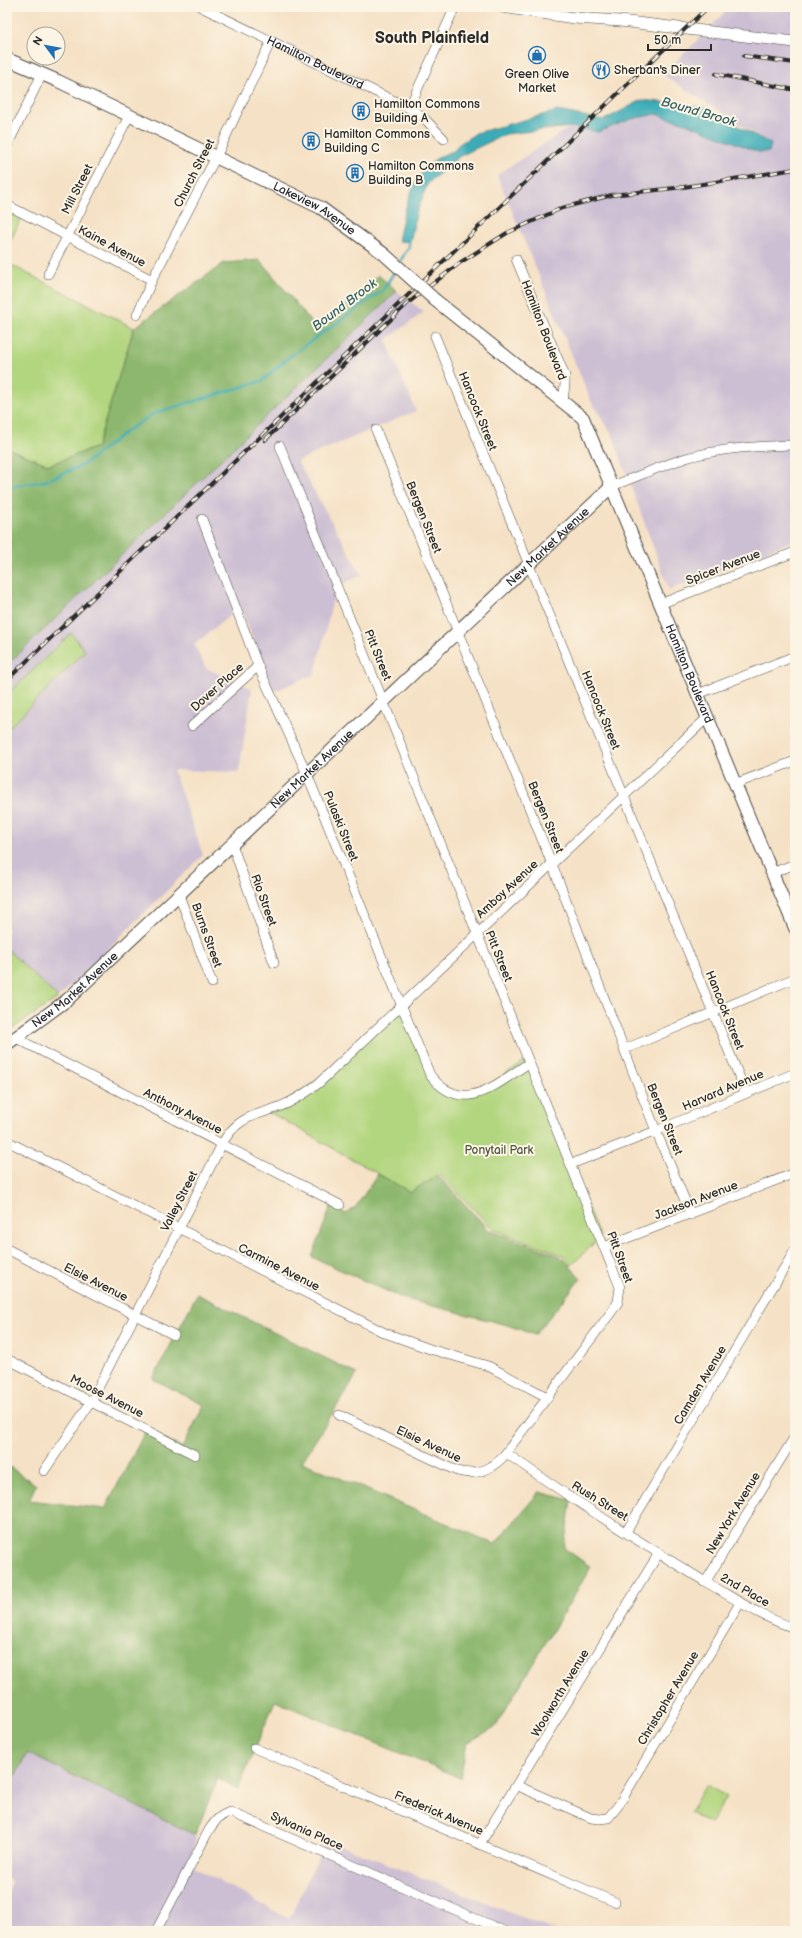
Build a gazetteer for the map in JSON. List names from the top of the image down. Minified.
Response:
{"streets":{"main road":["Hamilton Boulevard","Lakeview Avenue","New Market Avenue"],"street":["Church Street","Mill Street","Kaine Avenue","Hancock Street","Bergen Street","Spicer Avenue","Pitt Street","Dover Place","Pulaski Street","Amboy Avenue","Rio Street","Burns Street","Harvard Avenue","Anthony Avenue","Jackson Avenue","Valley Street","Carmine Avenue","Elsie Avenue","Camden Avenue","Moose Avenue","Rush Street","New York Avenue","2nd Place","Woolworth Avenue","Christopher Avenue","Frederick Avenue","Sylvania Place"]},"crossings":[["Hamilton Boulevard","Church Street"],["Hamilton Boulevard","Lakeview Avenue"],["Hamilton Boulevard","New Market Avenue"],["Hamilton Boulevard","Spicer Avenue"],["Hamilton Boulevard","Amboy Avenue"],["Church Street","Lakeview Avenue"],["Church Street","Kaine Avenue"],["Mill Street","Lakeview Avenue"],["Mill Street","Kaine Avenue"],["Hancock Street","New Market Avenue"],["Hancock Street","Amboy Avenue"],["Hancock Street","Harvard Avenue"],["Bergen Street","New Market Avenue"],["Bergen Street","Amboy Avenue"],["Bergen Street","Harvard Avenue"],["Bergen Street","Jackson Avenue"],["New Market Avenue","Pitt Street"],["New Market Avenue","Pulaski Street"],["New Market Avenue","Rio Street"],["New Market Avenue","Burns Street"],["New Market Avenue","Anthony Avenue"],["Pitt Street","Pulaski Street"],["Pitt Street","Amboy Avenue"],["Pitt Street","Harvard Avenue"],["Pitt Street","Jackson Avenue"],["Pitt Street","Carmine Avenue"],["Pitt Street","Elsie Avenue"],["Pitt Street","Rush Street"],["Dover Place","Pulaski Street"],["Pulaski Street","Amboy Avenue"],["Amboy Avenue","Valley Street"],["Anthony Avenue","Valley Street"],["Valley Street","Carmine Avenue"],["Valley Street","Elsie Avenue"],["Valley Street","Moose Avenue"],["Elsie Avenue","Rush Street"],["Camden Avenue","Rush Street"],["Rush Street","New York Avenue"],["Rush Street","2nd Place"],["Rush Street","Woolworth Avenue"],["New York Avenue","2nd Place"],["2nd Place","Christopher Avenue"],["Woolworth Avenue","Christopher Avenue"],["Woolworth Avenue","Frederick Avenue"]],"districts":["South Plainfield"],"water":["Bound Brook"],"parks":["Ponytail Park"],"places":{"shop":["Green Olive Market"],"restaurant":["Sherban's Diner"],"building":["Hamilton Commons Building A","Hamilton Commons Building C","Hamilton Commons Building B"]},"scale_bar":"50 m","north":"top left"}
